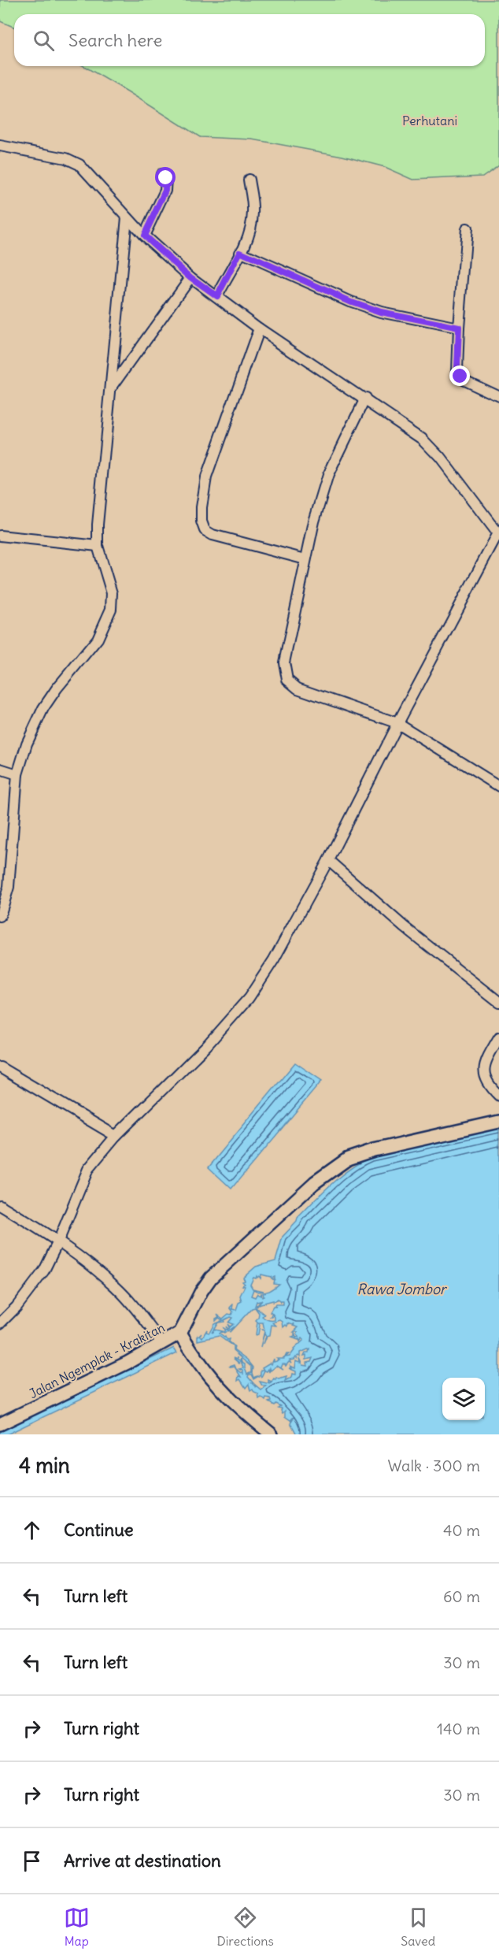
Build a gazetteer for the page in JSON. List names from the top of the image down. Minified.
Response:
{"streets":{"street":["Jalan Ngemplak - Krakitan"]},"water":["Rawa Jombor"],"parks":["Perhutani"],"page":{"search":"Search here","heading":["4 min","Walk · 300 m"],"list":[["Continue","40 m"],["Turn left","60 m"],["Turn left","30 m"],["Turn right","140 m"],["Turn right","30 m"],"Arrive at destination"],"nav":["Map","Directions","Saved"]}}
